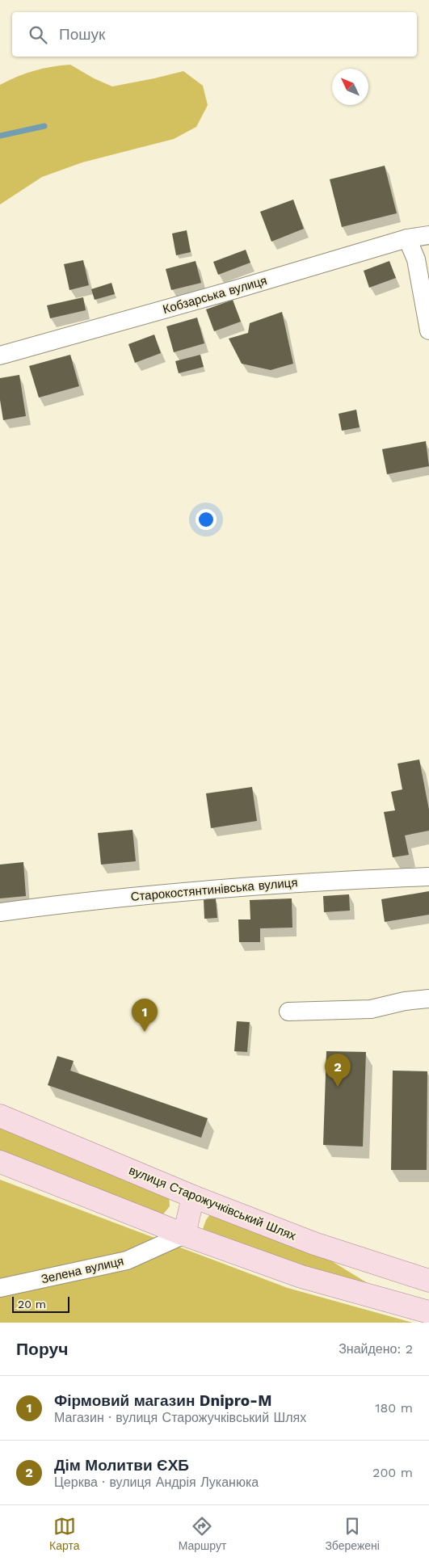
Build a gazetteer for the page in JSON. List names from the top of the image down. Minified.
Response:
{"streets":{"main road":["вулиця Старожучківський Шлях"],"street":["Кобзарська вулиця","Старокостянтинівська вулиця","Зелена вулиця"]},"scale_bar":"20 m","north":"top left","page":{"search":"Пошук","pins":["1","2"],"scale":"20 m","heading":["Поруч","Знайдено: 2"],"list":[{"mark":"1","name":"Фірмовий магазин Dnipro-M","note":"Магазин · вулиця Старожучківський Шлях","value":"180 m"},{"mark":"2","name":"Дім Молитви ЄХБ","note":"Церква · вулиця Андрія Луканюка","value":"200 m"}],"nav":["Карта","Маршрут","Збережені"]}}
